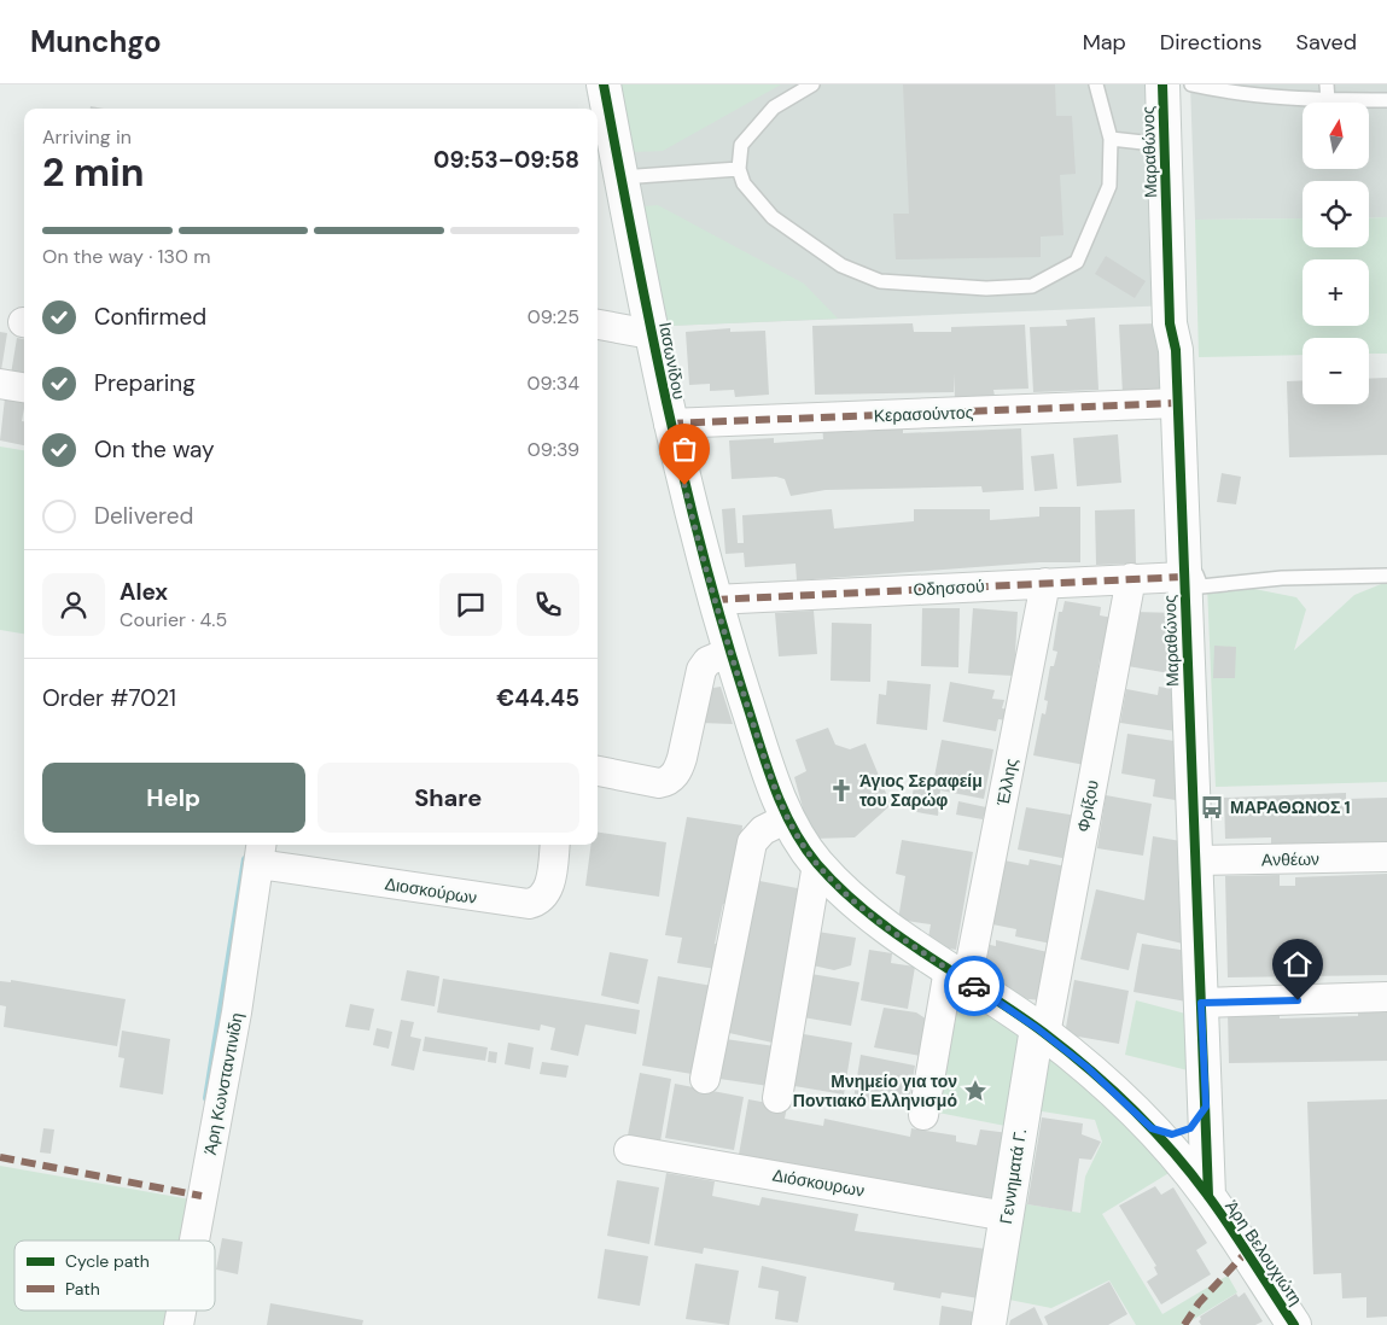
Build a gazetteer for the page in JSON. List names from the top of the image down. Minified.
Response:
{"streets":{"street":["Μαραθώνος","Ιασωνίδου","Κερασούντος","Οδησσού","Έλλης","Φρίξου","Ανθέων","Διοσκούρων","Άρη Κωνσταντινίδη","Γεννηματά Γ.","Διόσκουρων","Άρη Βελουχιώτη"]},"crossings":[["Μαραθώνος","Ιασωνίδου"],["Μαραθώνος","Κερασούντος"],["Μαραθώνος","Οδησσού"],["Μαραθώνος","Ανθέων"],["Μαραθώνος","Άρη Βελουχιώτη"],["Ιασωνίδου","Κερασούντος"],["Ιασωνίδου","Οδησσού"],["Ιασωνίδου","Έλλης"],["Ιασωνίδου","Φρίξου"],["Ιασωνίδου","Γεννηματά Γ."],["Ιασωνίδου","Άρη Βελουχιώτη"],["Οδησσού","Έλλης"],["Οδησσού","Φρίξου"],["Φρίξου","Γεννηματά Γ."],["Διοσκούρων","Άρη Κωνσταντινίδη"],["Γεννηματά Γ.","Διόσκουρων"]],"places":{"church":["Άγιος Σεραφείμ του Σαρώφ"],"bus stop":["ΜΑΡΑΘΩΝΟΣ 1"],"place":["Μνημείο για τον Ποντιακό Ελληνισμό"]},"legend":["Cycle path","Path"],"north":"top","page":{"header":"Munchgo","nav":["Map","Directions","Saved"],"map_buttons":["+","−"],"heading":["2 min","Arriving in","09:53–09:58"],"panel":["Alex","Courier · 4.5","Order #7021","€44.45"],"bar":"On the way · 130 m","list":[["Confirmed","09:25"],["Preparing","09:34"],["On the way","09:39"],"Delivered"],"buttons":["Help","Share"]}}
